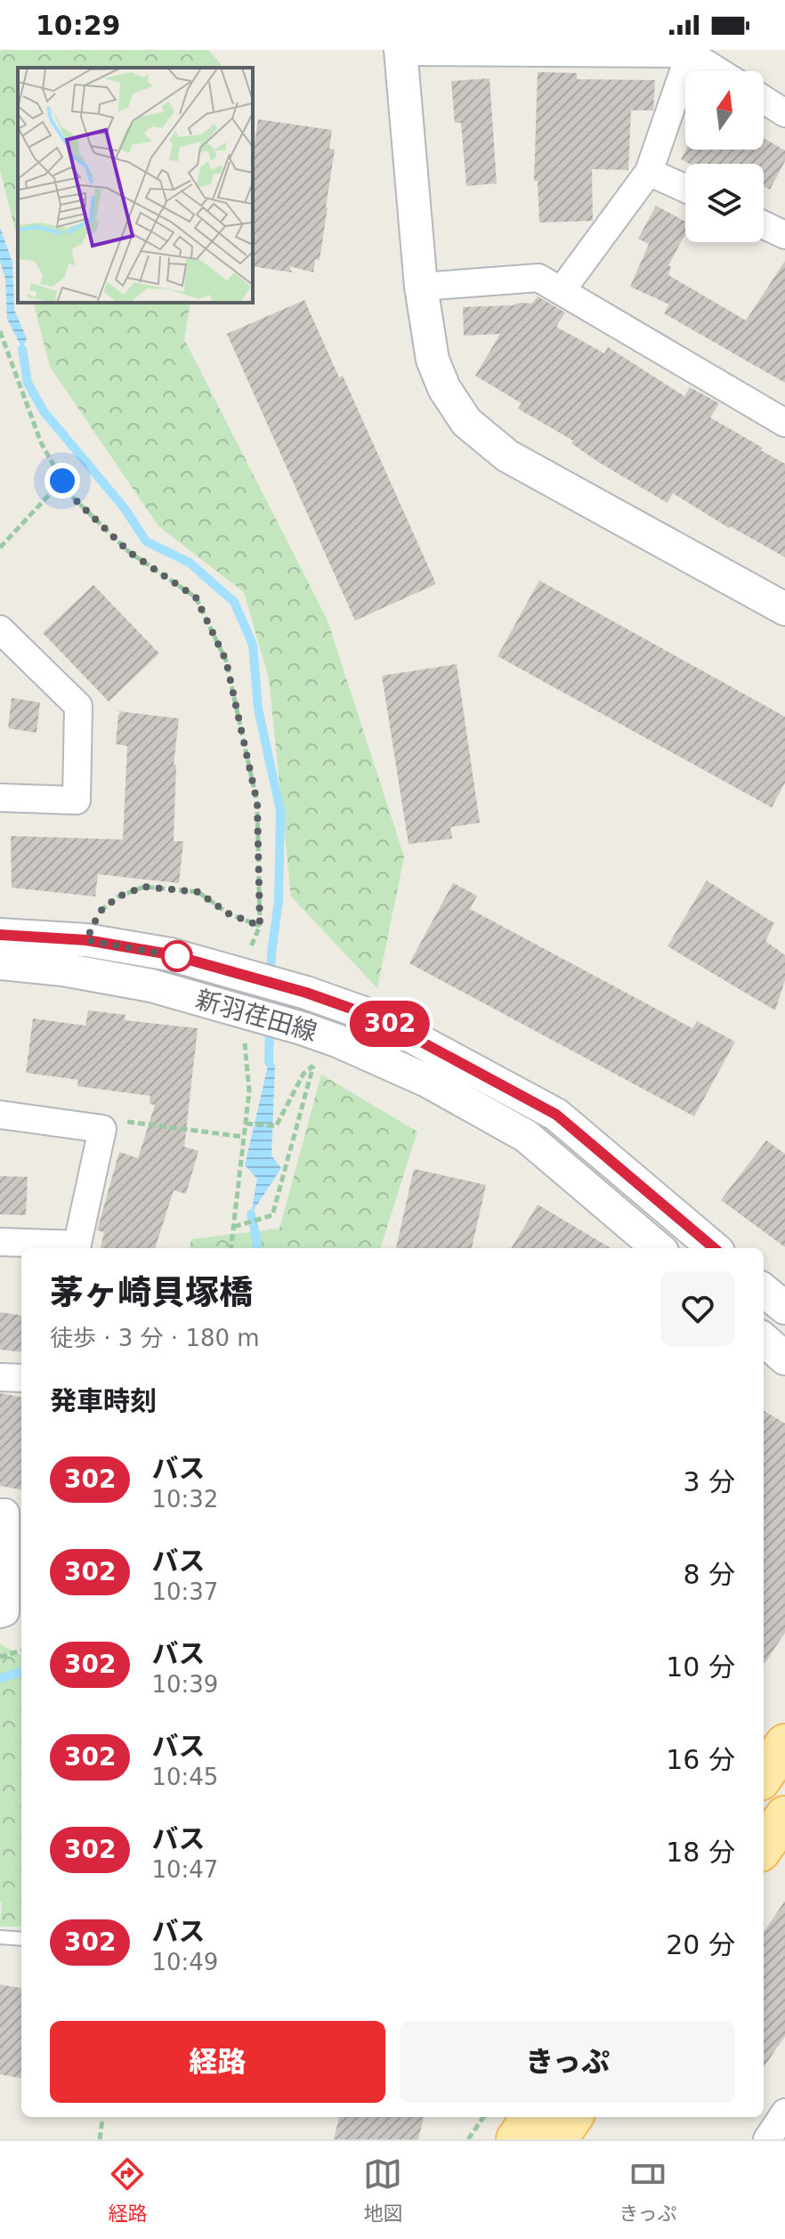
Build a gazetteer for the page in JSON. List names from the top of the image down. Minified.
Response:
{"streets":{"street":["新羽荏田線"]},"lines":["bus line 302"],"north":"top","page":{"status":"10:29","on_map":"302","heading":[["茅ヶ崎貝塚橋","徒歩 · 3 分 · 180 m"],"発車時刻"],"list":[{"mark":"302","name":"バス","note":"10:32","value":"3 分"},{"mark":"302","name":"バス","note":"10:37","value":"8 分"},{"mark":"302","name":"バス","note":"10:39","value":"10 分"},{"mark":"302","name":"バス","note":"10:45","value":"16 分"},{"mark":"302","name":"バス","note":"10:47","value":"18 分"},{"mark":"302","name":"バス","note":"10:49","value":"20 分"}],"buttons":["経路","きっぷ"],"tabs":["経路","地図","きっぷ"]}}
